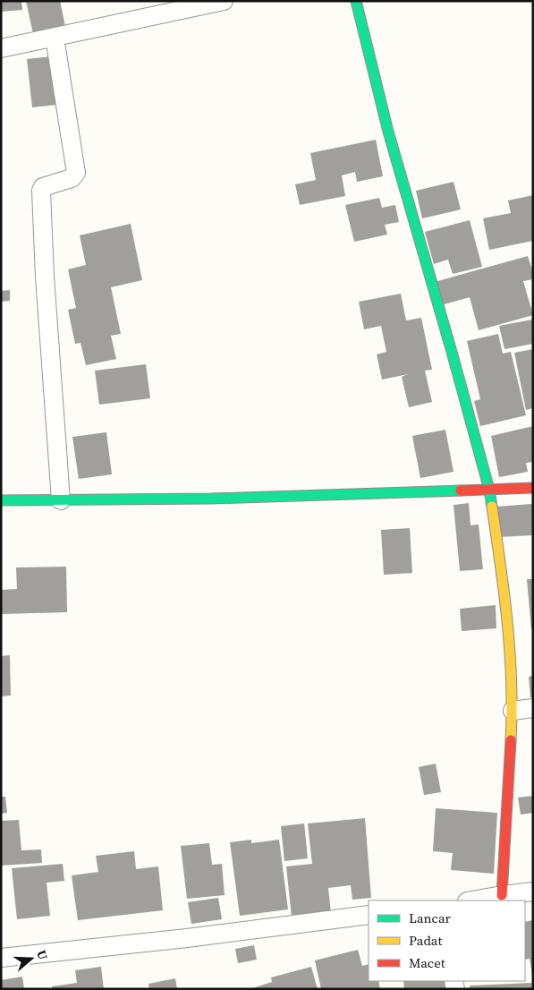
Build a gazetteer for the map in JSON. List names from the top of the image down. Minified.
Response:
{"legend":["Lancar","Padat","Macet"],"north":"right"}
